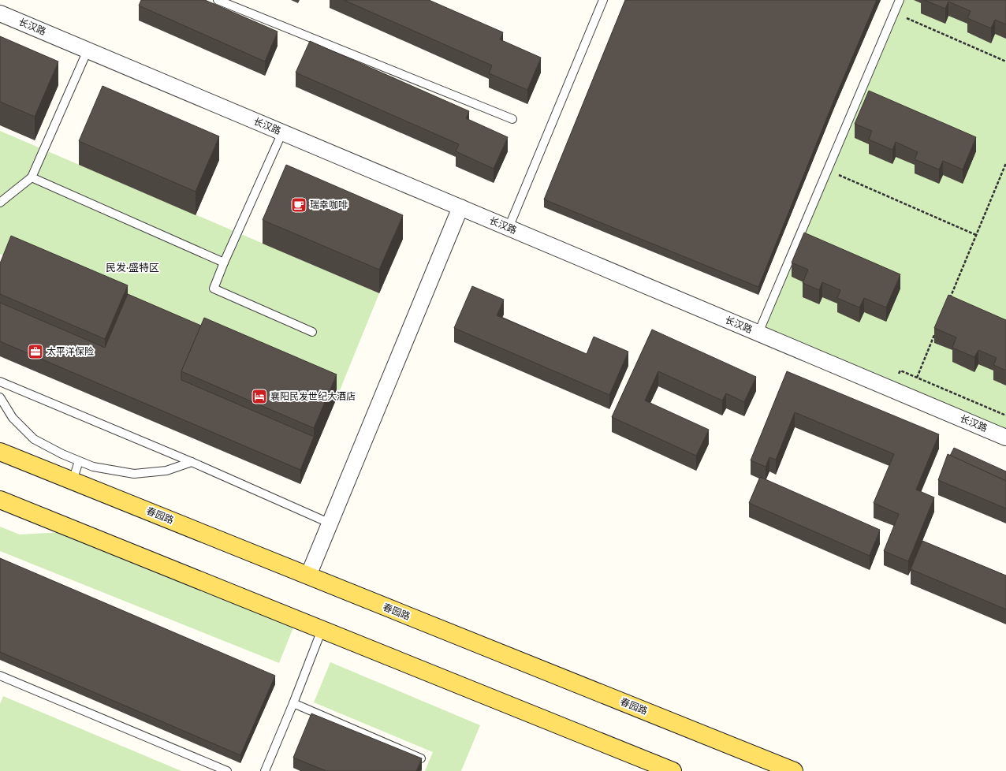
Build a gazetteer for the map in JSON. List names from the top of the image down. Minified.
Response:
{"streets":{"main road":["春园路"],"street":["长汉路"]},"districts":["民发·盛特区"],"places":{"cafe":["瑞幸咖啡"],"office":["太平洋保险"],"hotel":["襄阳民发世纪大酒店"]}}
